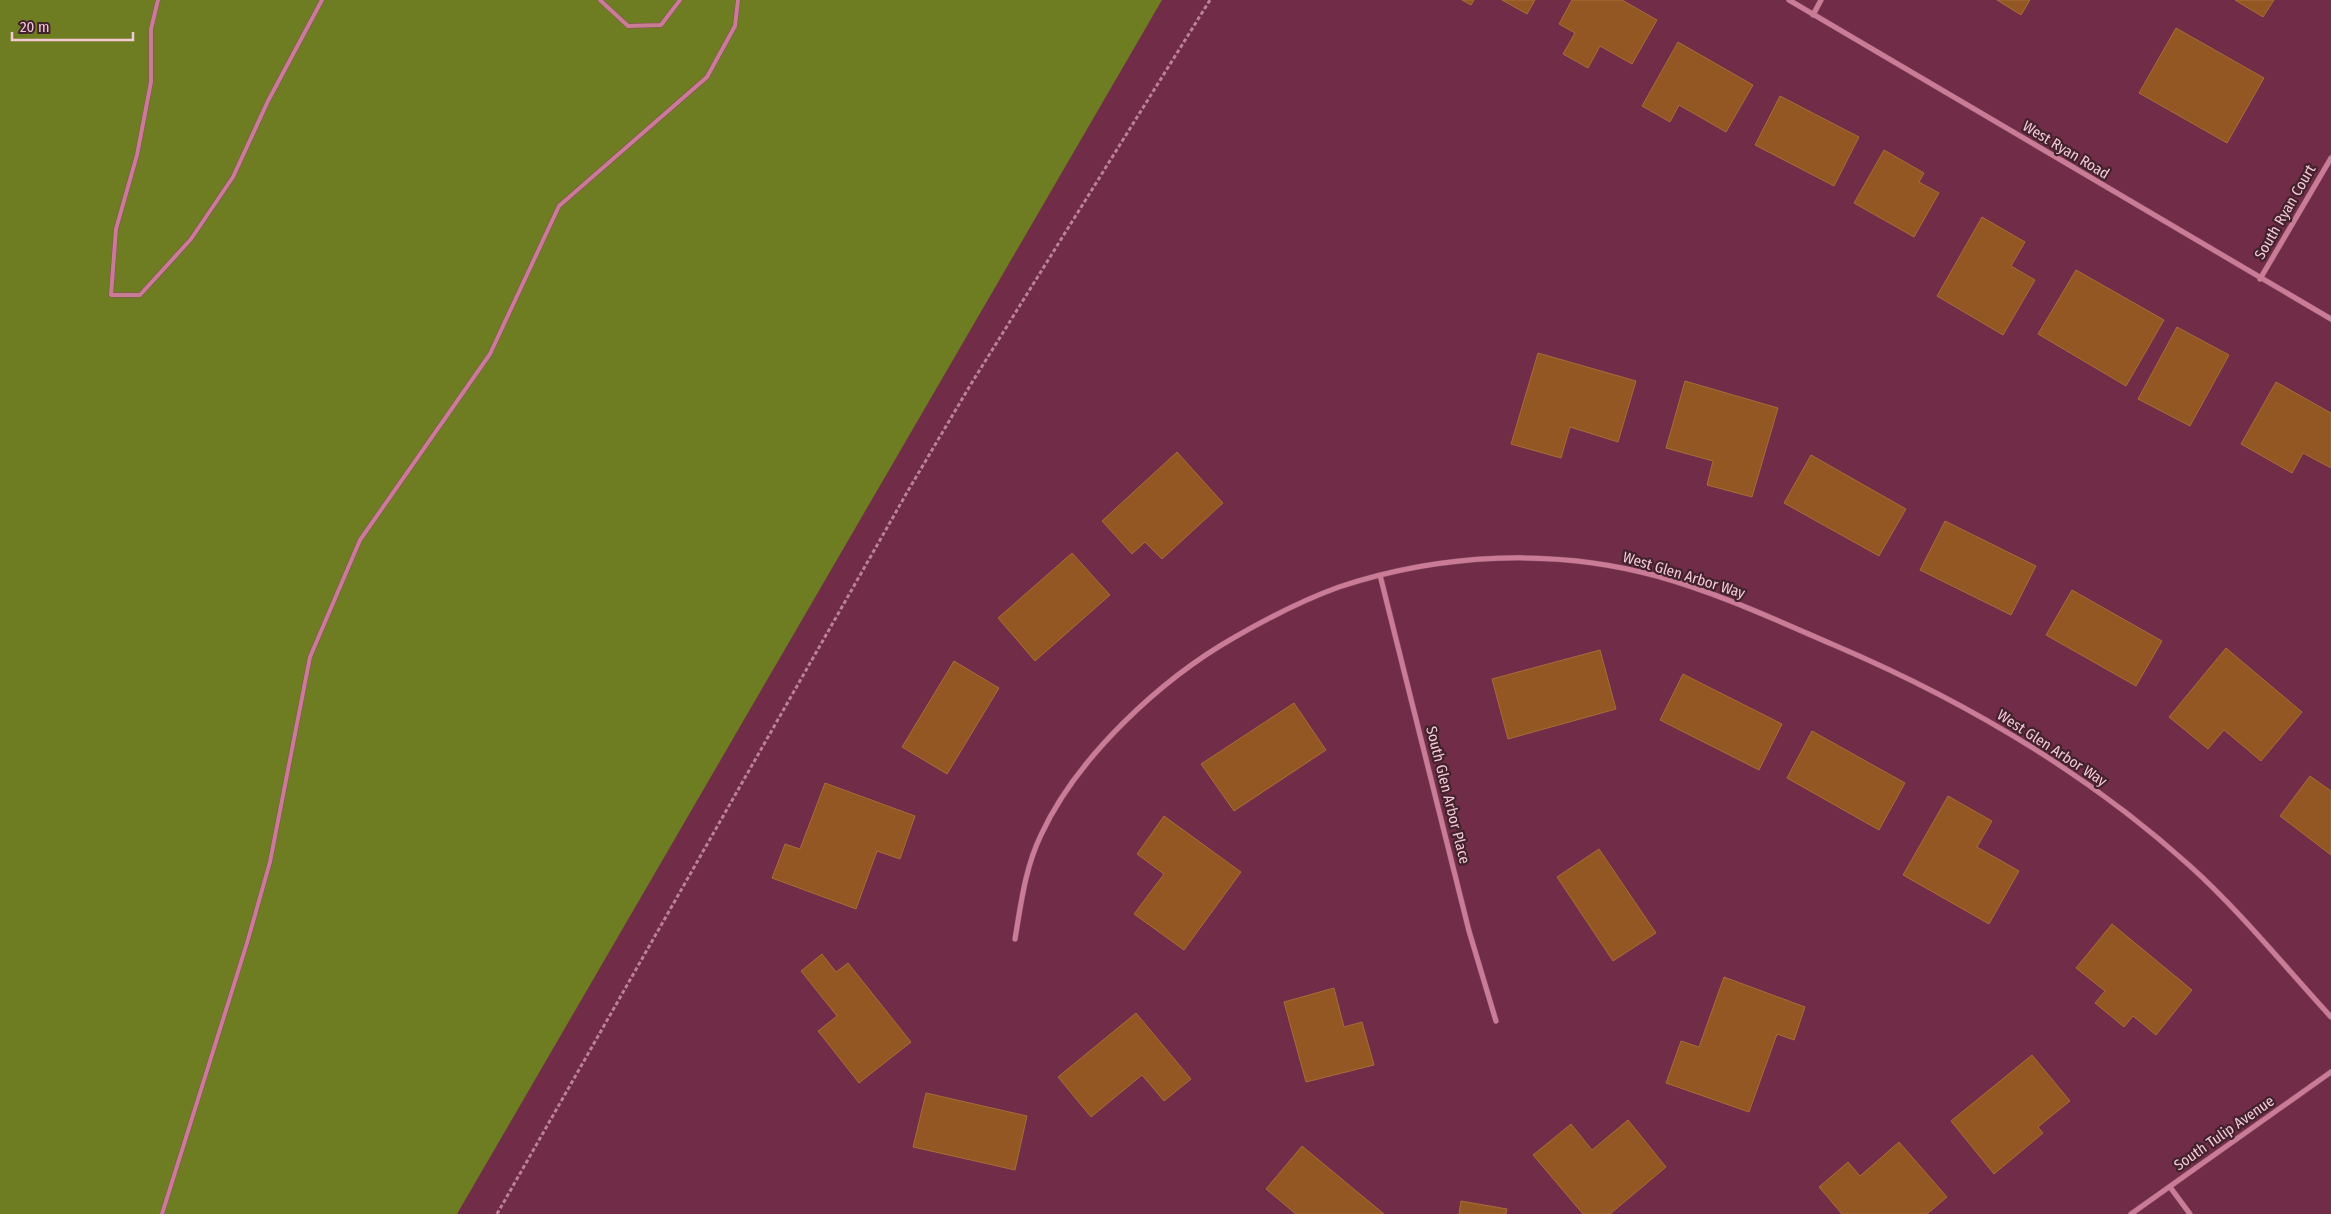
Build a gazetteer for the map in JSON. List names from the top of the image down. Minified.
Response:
{"streets":{"street":["West Ryan Road","South Ryan Court","West Glen Arbor Way","South Glen Arbor Place","South Tulip Avenue"]},"crossings":[["West Ryan Road","South Ryan Court"],["West Glen Arbor Way","South Glen Arbor Place"]],"scale_bar":"20 m"}
